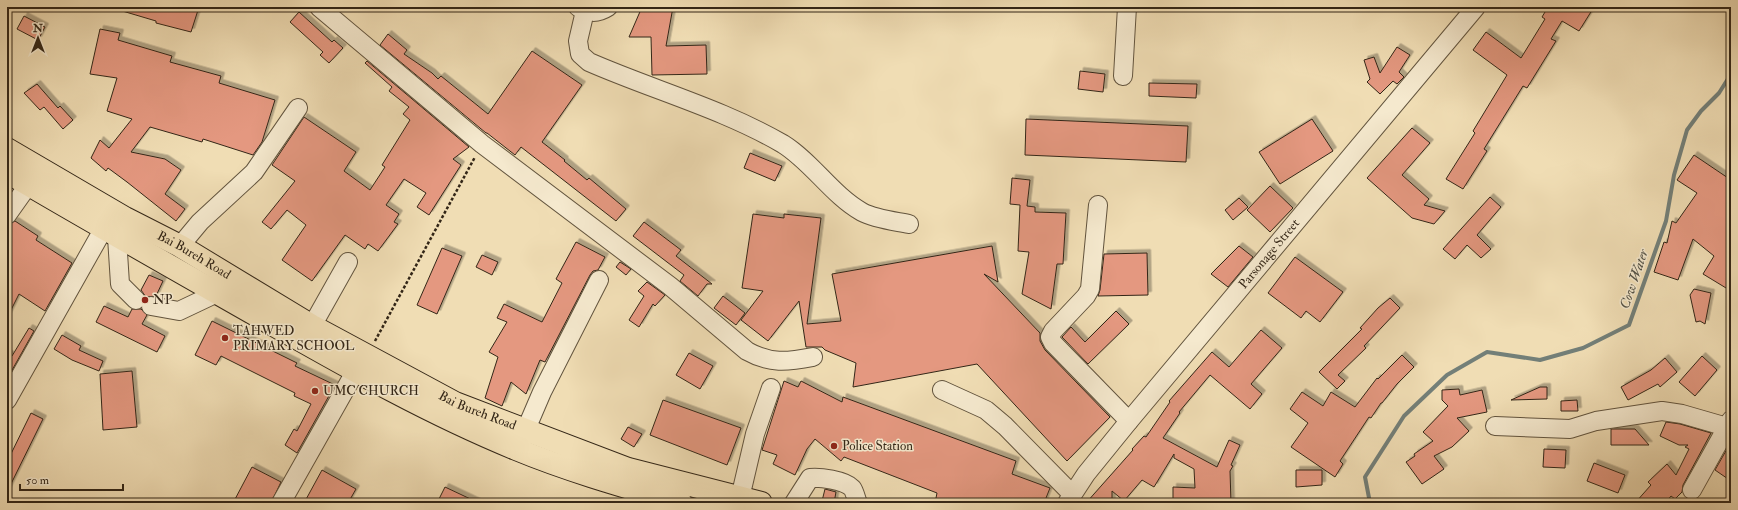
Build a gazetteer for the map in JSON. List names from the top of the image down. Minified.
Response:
{"streets":{"highway":["Bai Bureh Road"],"street":["Parsonage Street"]},"water":["Cow Water"],"places":["NP","TAHWED PRIMARY SCHOOL","UMC CHURCH","Police Station"],"scale_bar":"50 m","north":"top"}
